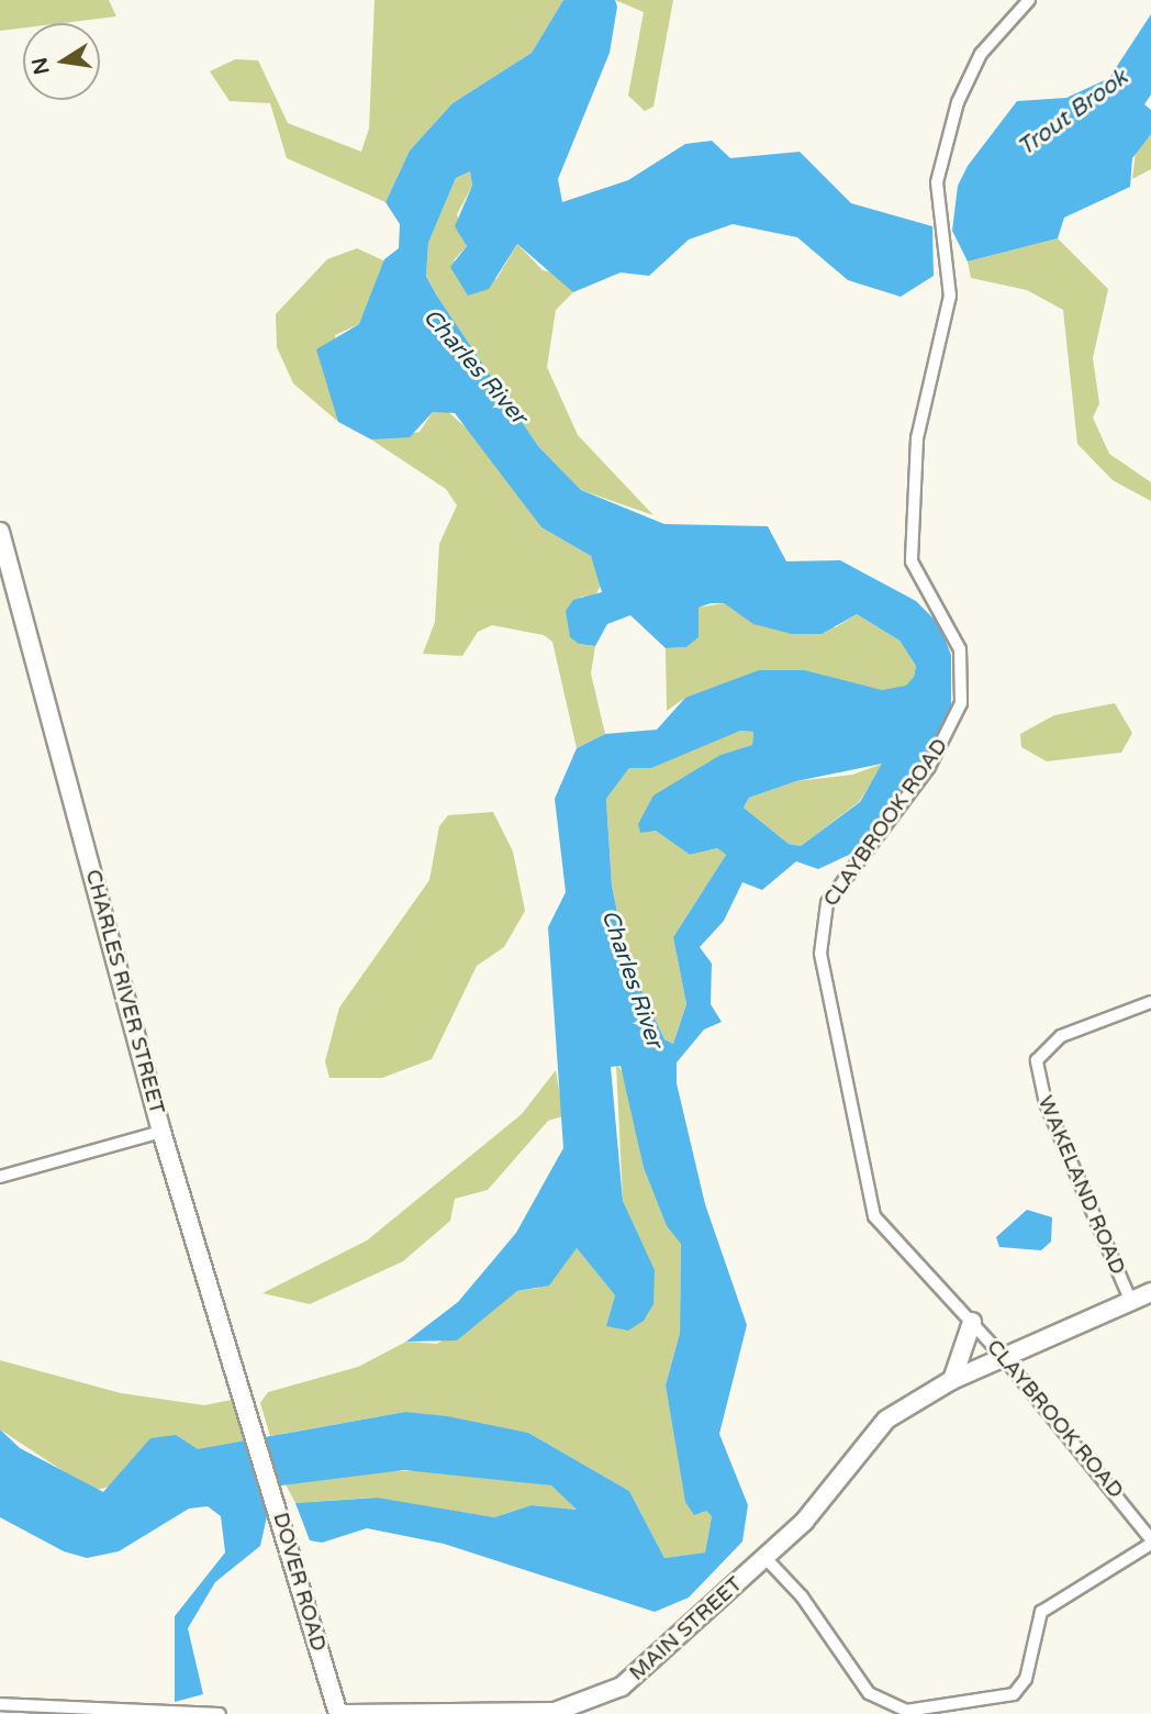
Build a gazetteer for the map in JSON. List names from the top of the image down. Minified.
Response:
{"streets":{"street":["CLAYBROOK ROAD","CHARLES RIVER STREET","WAKELAND ROAD","DOVER ROAD","MAIN STREET"]},"crossings":[["CLAYBROOK ROAD","MAIN STREET"],["CHARLES RIVER STREET","DOVER ROAD"],["WAKELAND ROAD","MAIN STREET"]],"water":["Trout Brook","Charles River"],"north":"left"}
